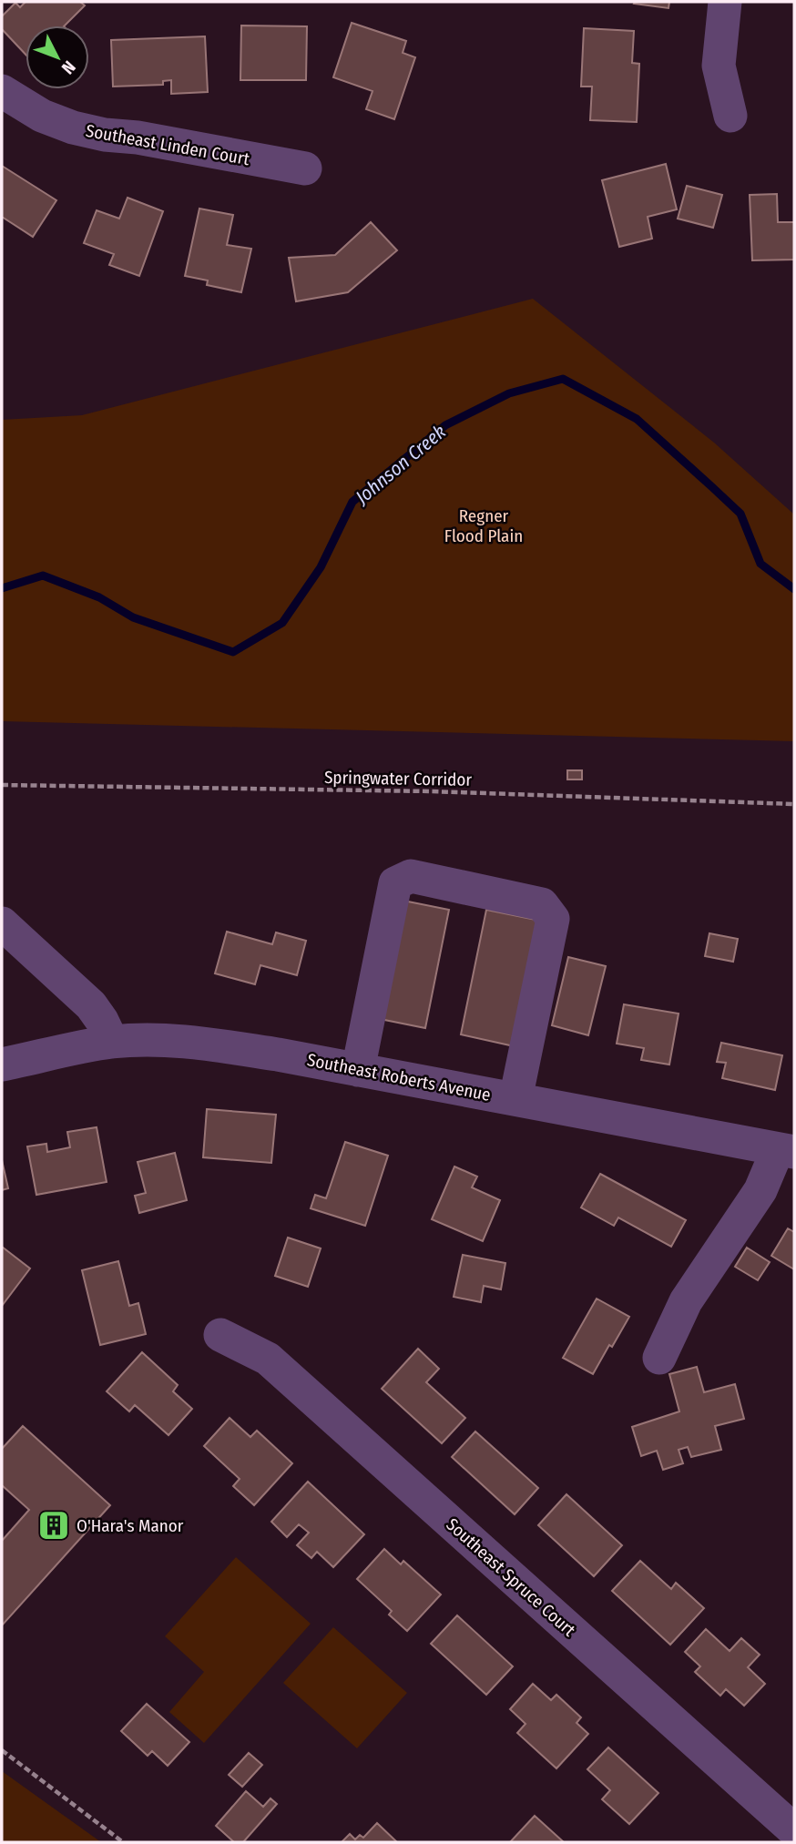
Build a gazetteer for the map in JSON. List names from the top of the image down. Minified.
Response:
{"streets":{"street":["Southeast Linden Court","Southeast Roberts Avenue","Southeast Spruce Court"],"path":["Springwater Corridor"]},"water":["Johnson Creek"],"parks":["Regner Flood Plain"],"places":{"building":["O'Hara's Manor"]},"north":"bottom right"}
